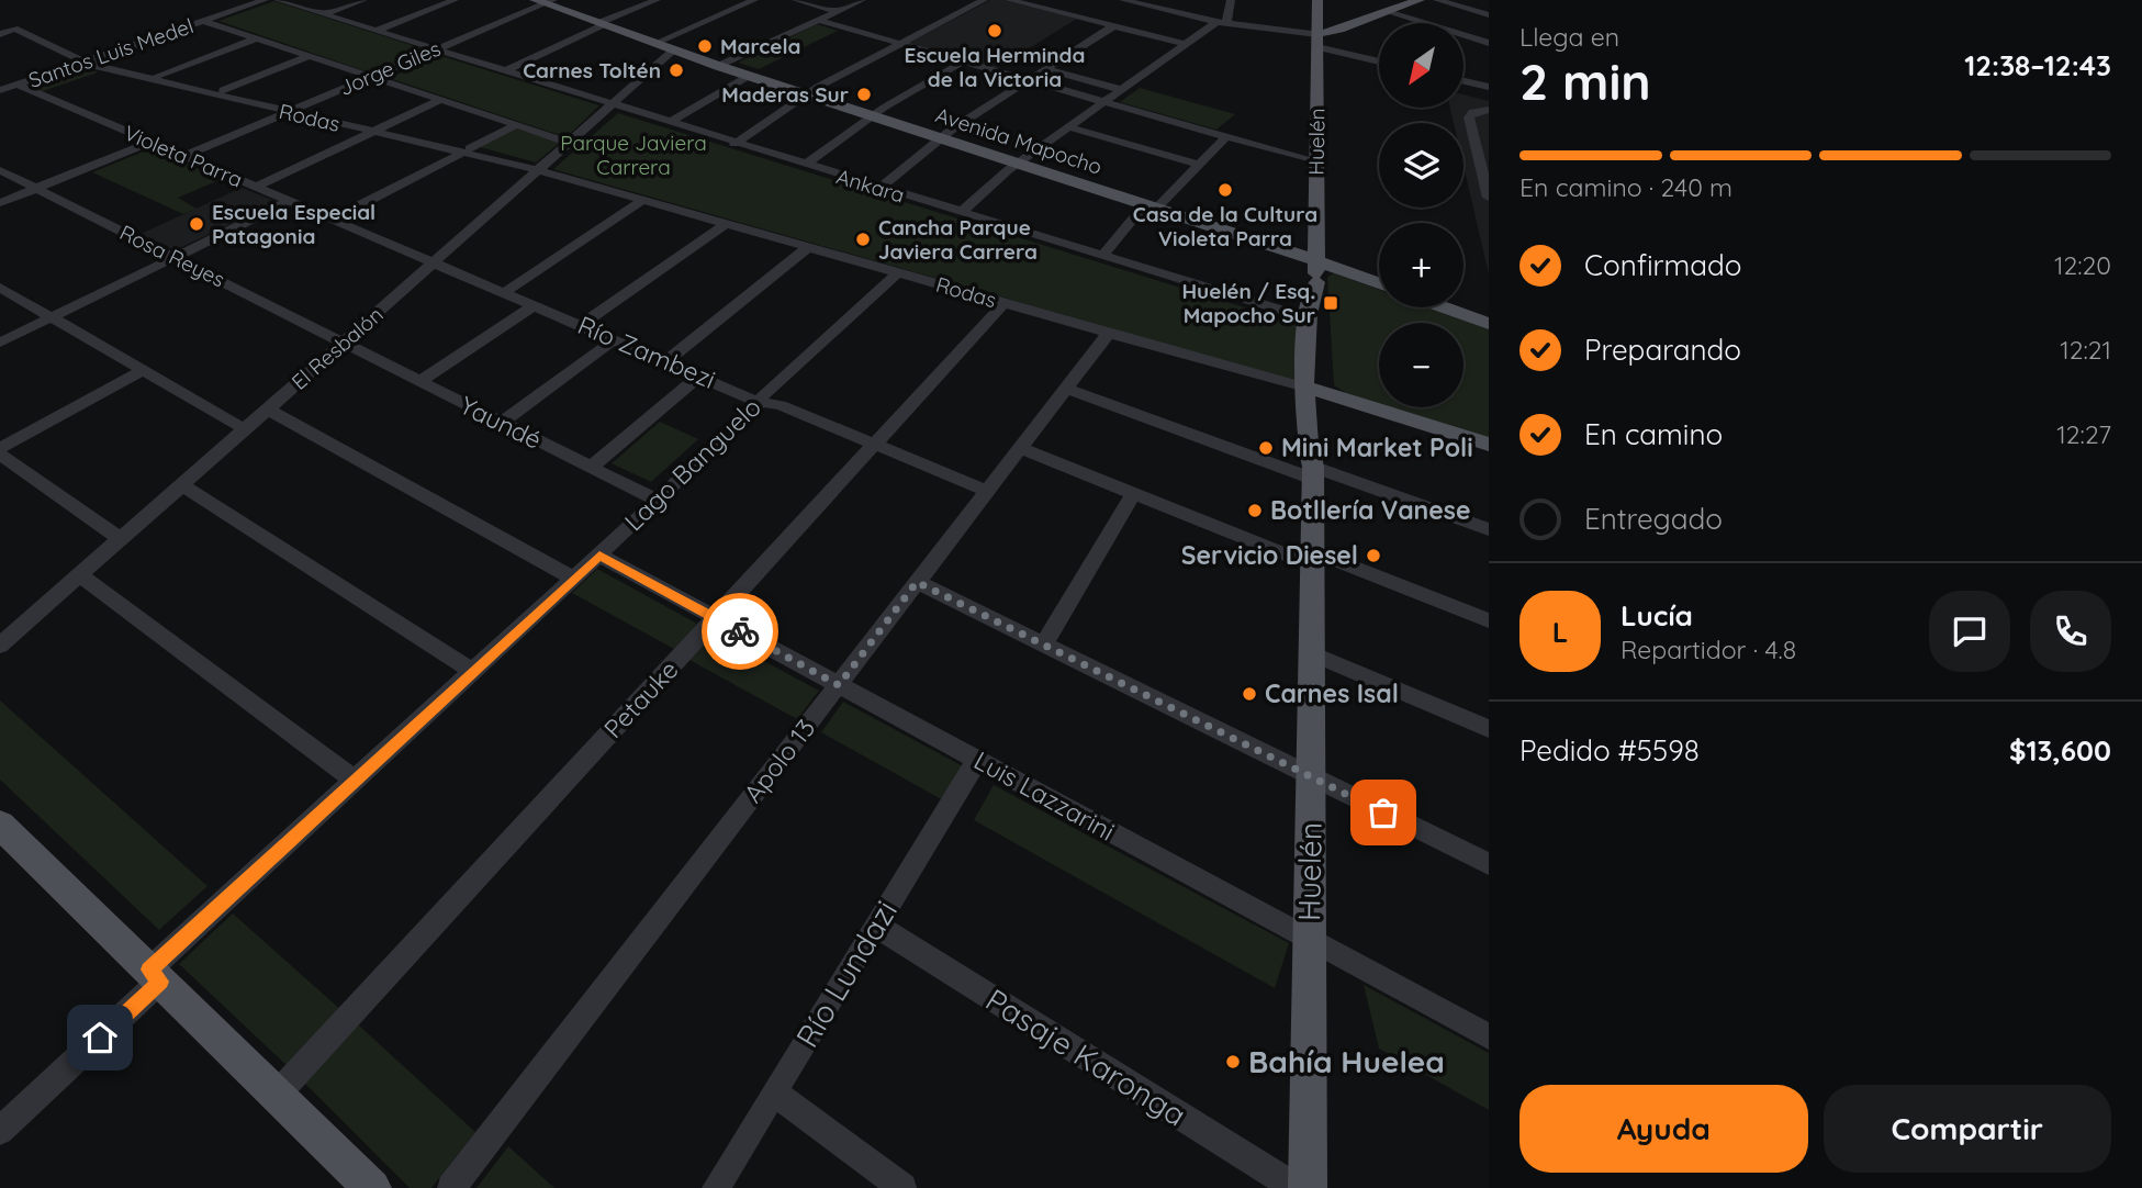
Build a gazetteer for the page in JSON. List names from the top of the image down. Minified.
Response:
{"streets":{"main road":["Avenida Mapocho","Huelén"],"street":["Santos Luis Medel","Jorge Giles","Rodas","Violeta Parra","Ankara","Rosa Reyes","El Resbalón","Río Zambezi","Yaundé","Lago Banguelo","Petauke","Apolo 13","Luis Lazzarini","Río Lundazi","Pasaje Karonga"]},"crossings":[["Santos Luis Medel","Rodas"],["Santos Luis Medel","Violeta Parra"],["Jorge Giles","Rodas"],["Jorge Giles","Avenida Mapocho"],["Jorge Giles","Violeta Parra"],["Jorge Giles","Ankara"],["Rodas","Huelén"],["Rodas","El Resbalón"],["Rodas","Lago Banguelo"],["Rodas","Petauke"],["Rodas","Apolo 13"],["Avenida Mapocho","Huelén"],["Avenida Mapocho","El Resbalón"],["Huelén","Ankara"],["Huelén","Luis Lazzarini"],["Violeta Parra","El Resbalón"],["Violeta Parra","Río Zambezi"],["Ankara","El Resbalón"],["Rosa Reyes","El Resbalón"],["Rosa Reyes","Yaundé"],["El Resbalón","Río Zambezi"],["El Resbalón","Yaundé"],["Río Zambezi","Lago Banguelo"],["Río Zambezi","Petauke"],["Río Zambezi","Apolo 13"],["Yaundé","Lago Banguelo"],["Lago Banguelo","Luis Lazzarini"],["Petauke","Luis Lazzarini"],["Apolo 13","Luis Lazzarini"],["Luis Lazzarini","Río Lundazi"],["Río Lundazi","Pasaje Karonga"]],"parks":["Parque Javiera Carrera"],"places":{"other":["Escuela Herminda de la Victoria","Marcela","Carnes Toltén","Maderas Sur","Casa de la Cultura Violeta Parra","Escuela Especial Patagonia","Cancha Parque Javiera Carrera","Mini Market Poli","Botllería Vanese","Servicio Diesel","Carnes Isal","Bahía Huelea"],"transit":["Huelén / Esq. Mapocho Sur"]},"north":"bottom left","page":{"heading":["2 min","Llega en","12:38–12:43"],"panel":["Lucía","Repartidor · 4.8","Pedido #5598","$13,600"],"map_buttons":["+","−"],"bar":"En camino · 240 m","list":[["Confirmado","12:20"],["Preparando","12:21"],["En camino","12:27"],"Entregado"],"round":"L","buttons":["Ayuda","Compartir"]}}
